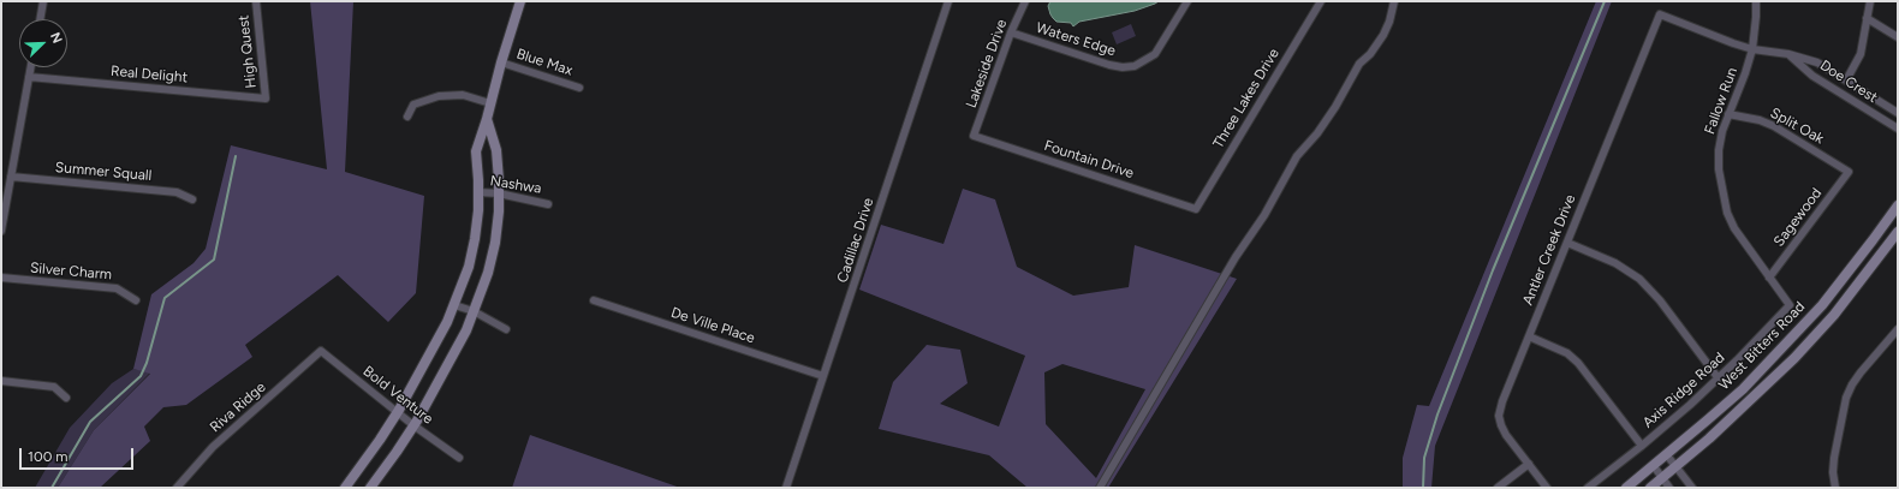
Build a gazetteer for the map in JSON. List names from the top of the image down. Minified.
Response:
{"streets":{"street":["Waters Edge","High Quest","Blue Max","Lakeside Drive","Real Delight","Doe Crest","Three Lakes Drive","Fallow Run","Split Oak","Fountain Drive","Summer Squall","Nashwa","Sagewood","Cadillac Drive","Antler Creek Drive","Silver Charm","De Ville Place","West Bitters Road","Axis Ridge Road","Bold Venture","Riva Ridge"]},"crossings":[["Waters Edge","Lakeside Drive"],["High Quest","Real Delight"],["Lakeside Drive","Fountain Drive"],["Doe Crest","Fallow Run"],["Doe Crest","Antler Creek Drive"],["Three Lakes Drive","Fountain Drive"],["Fallow Run","Split Oak"],["Fallow Run","Sagewood"],["Fallow Run","Axis Ridge Road"],["Split Oak","Sagewood"],["Cadillac Drive","De Ville Place"],["Bold Venture","Riva Ridge"]],"scale_bar":"100 m","north":"top right"}
